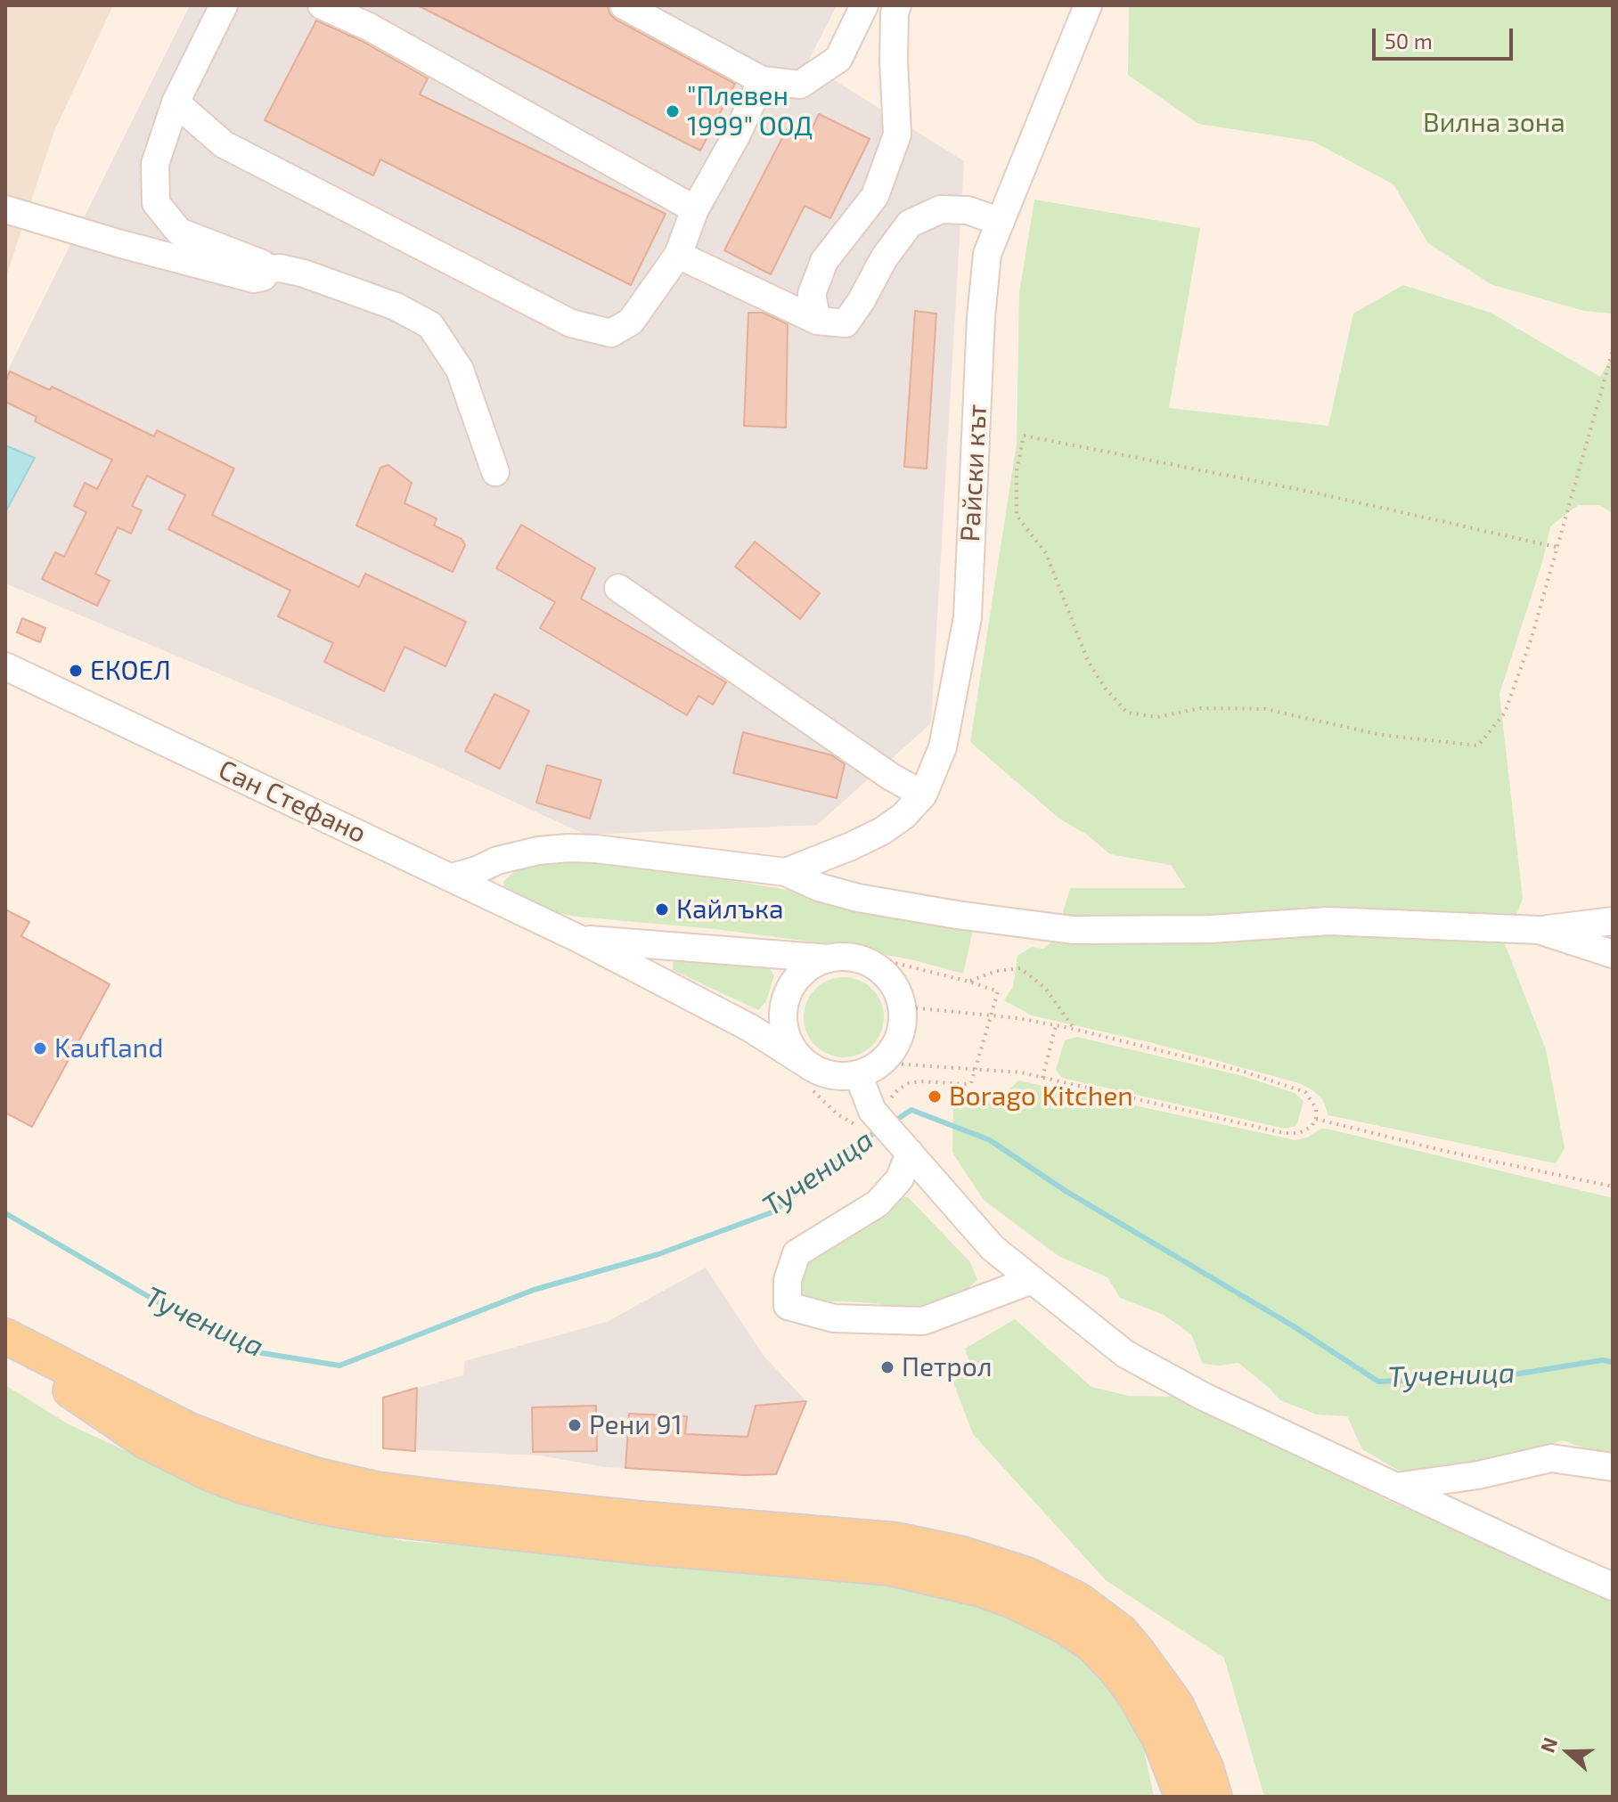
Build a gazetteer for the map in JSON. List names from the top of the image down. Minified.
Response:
{"streets":{"street":["Райски кът","Сан Стефано"]},"water":["Тученица"],"parks":["Вилна зона"],"places":["\"Плевен 1999\" ООД","ЕКОЕЛ","Кайлъка","Kaufland","Borago Kitchen","Петрол","Рени 91"],"scale_bar":"50 m","north":"left"}
